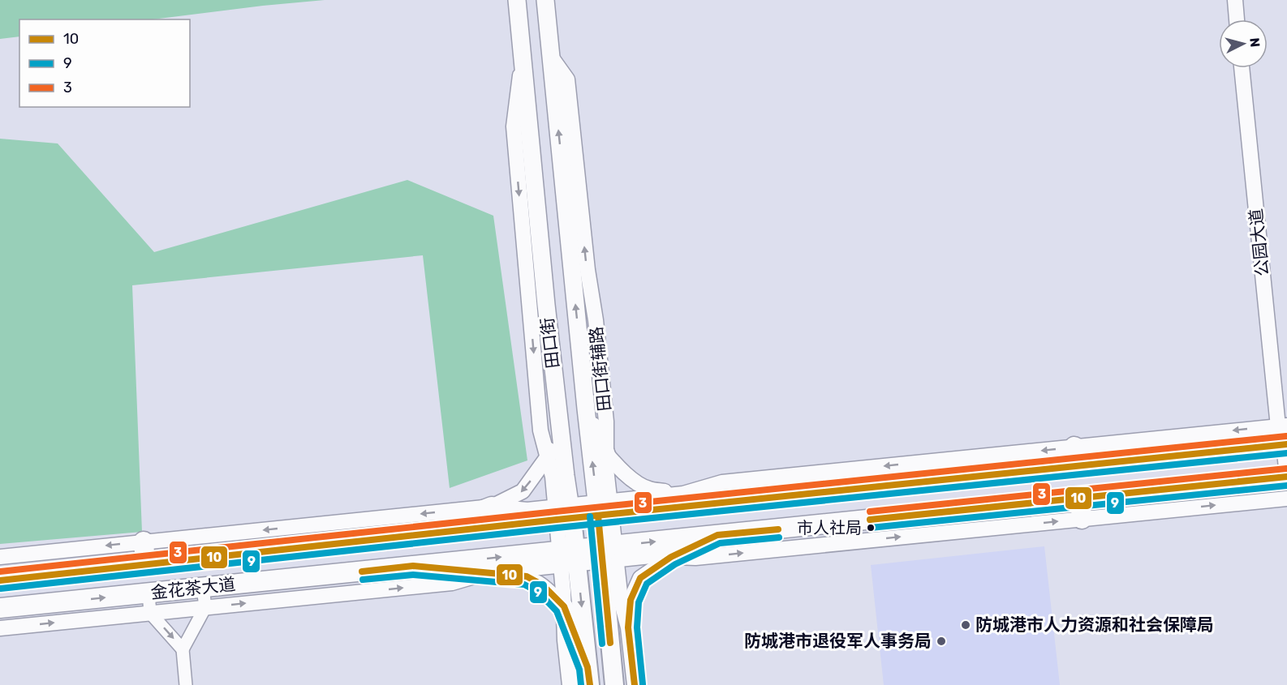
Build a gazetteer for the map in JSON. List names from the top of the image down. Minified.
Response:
{"streets":{"highway":["金花茶大道"],"main road":["田口街"],"street":["公园大道","田口街辅路"]},"crossings":[["公园大道","金花茶大道"],["田口街","田口街辅路"],["田口街","金花茶大道"],["田口街辅路","金花茶大道"]],"places":["市人社局","防城港市人力资源和社会保障局","防城港市退役军人事务局"],"lines":["transit line 3","transit line 10","transit line 9"],"legend":["10","9","3"],"north":"right"}
